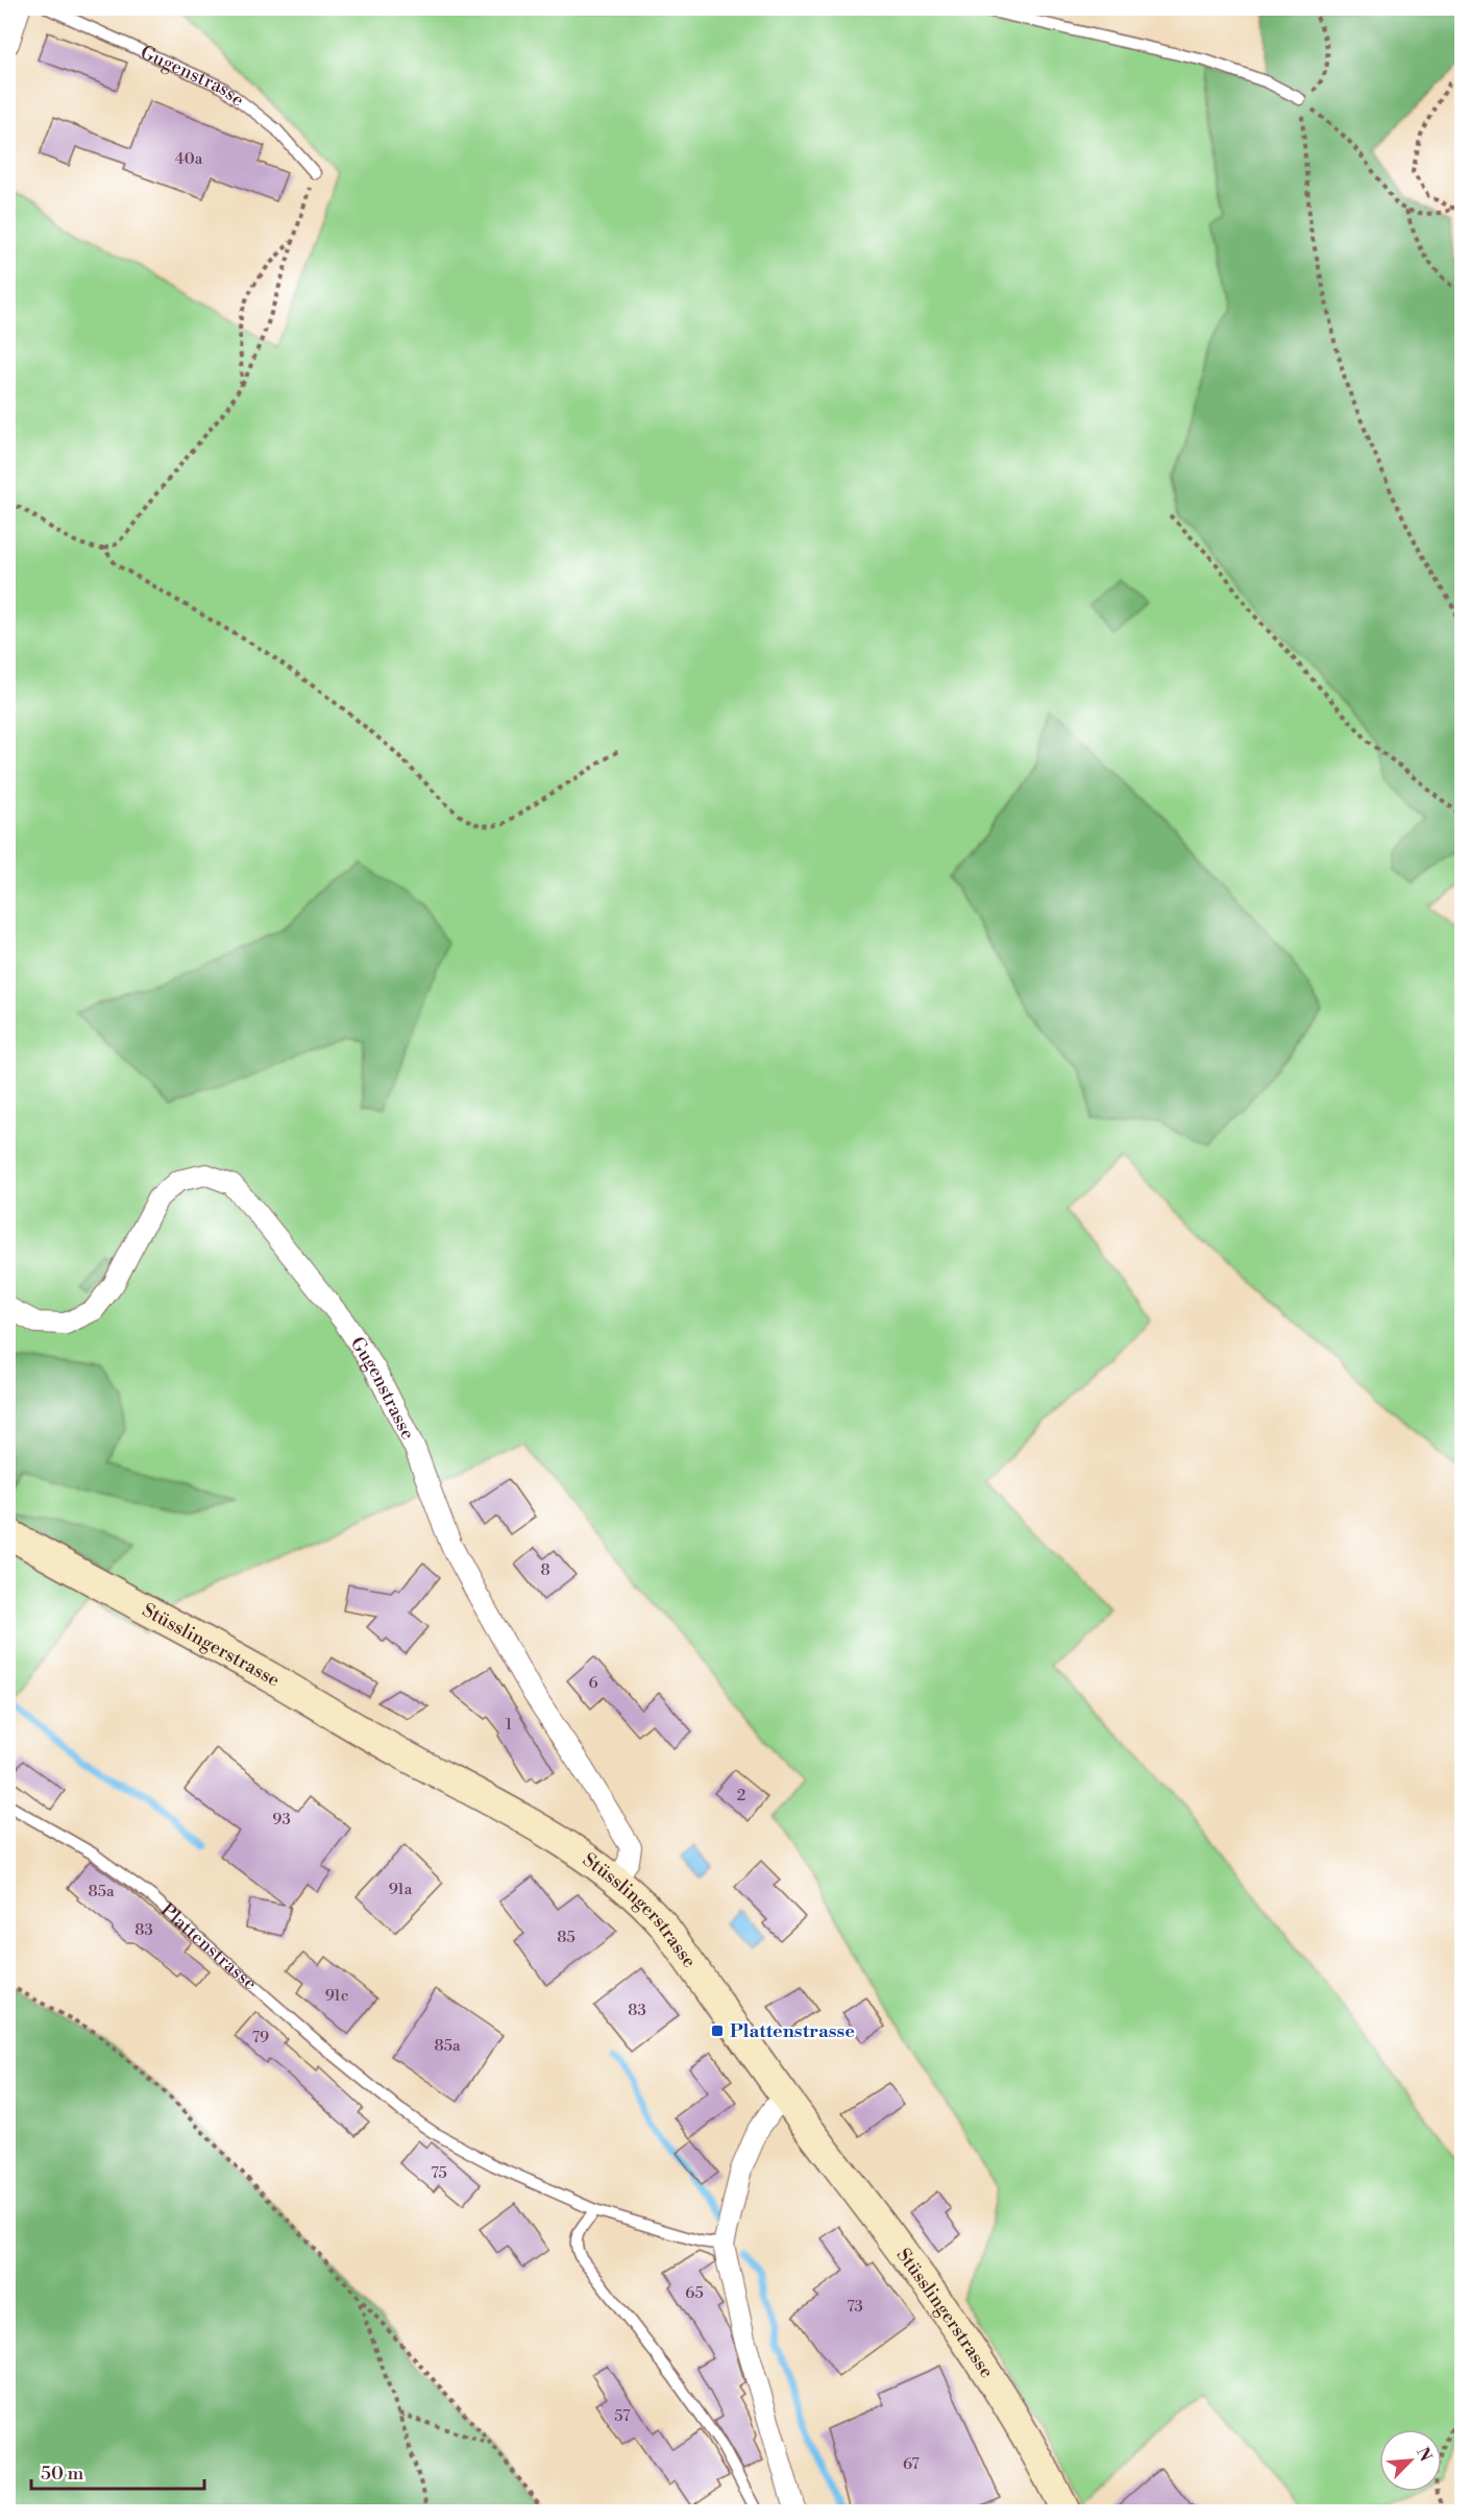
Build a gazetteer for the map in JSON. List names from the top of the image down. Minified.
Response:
{"streets":{"street":["Gugenstrasse","Stüsslingerstrasse"],"lane":["Plattenstrasse"]},"crossings":[["Gugenstrasse","Stüsslingerstrasse"]],"places":{"transit":["Plattenstrasse"]},"house_numbers":["40a","8","6","1","2","93","91a","85a","83","85","91c","83","79","85a","75","65","73","57","67"],"scale_bar":"50 m","north":"top right"}
